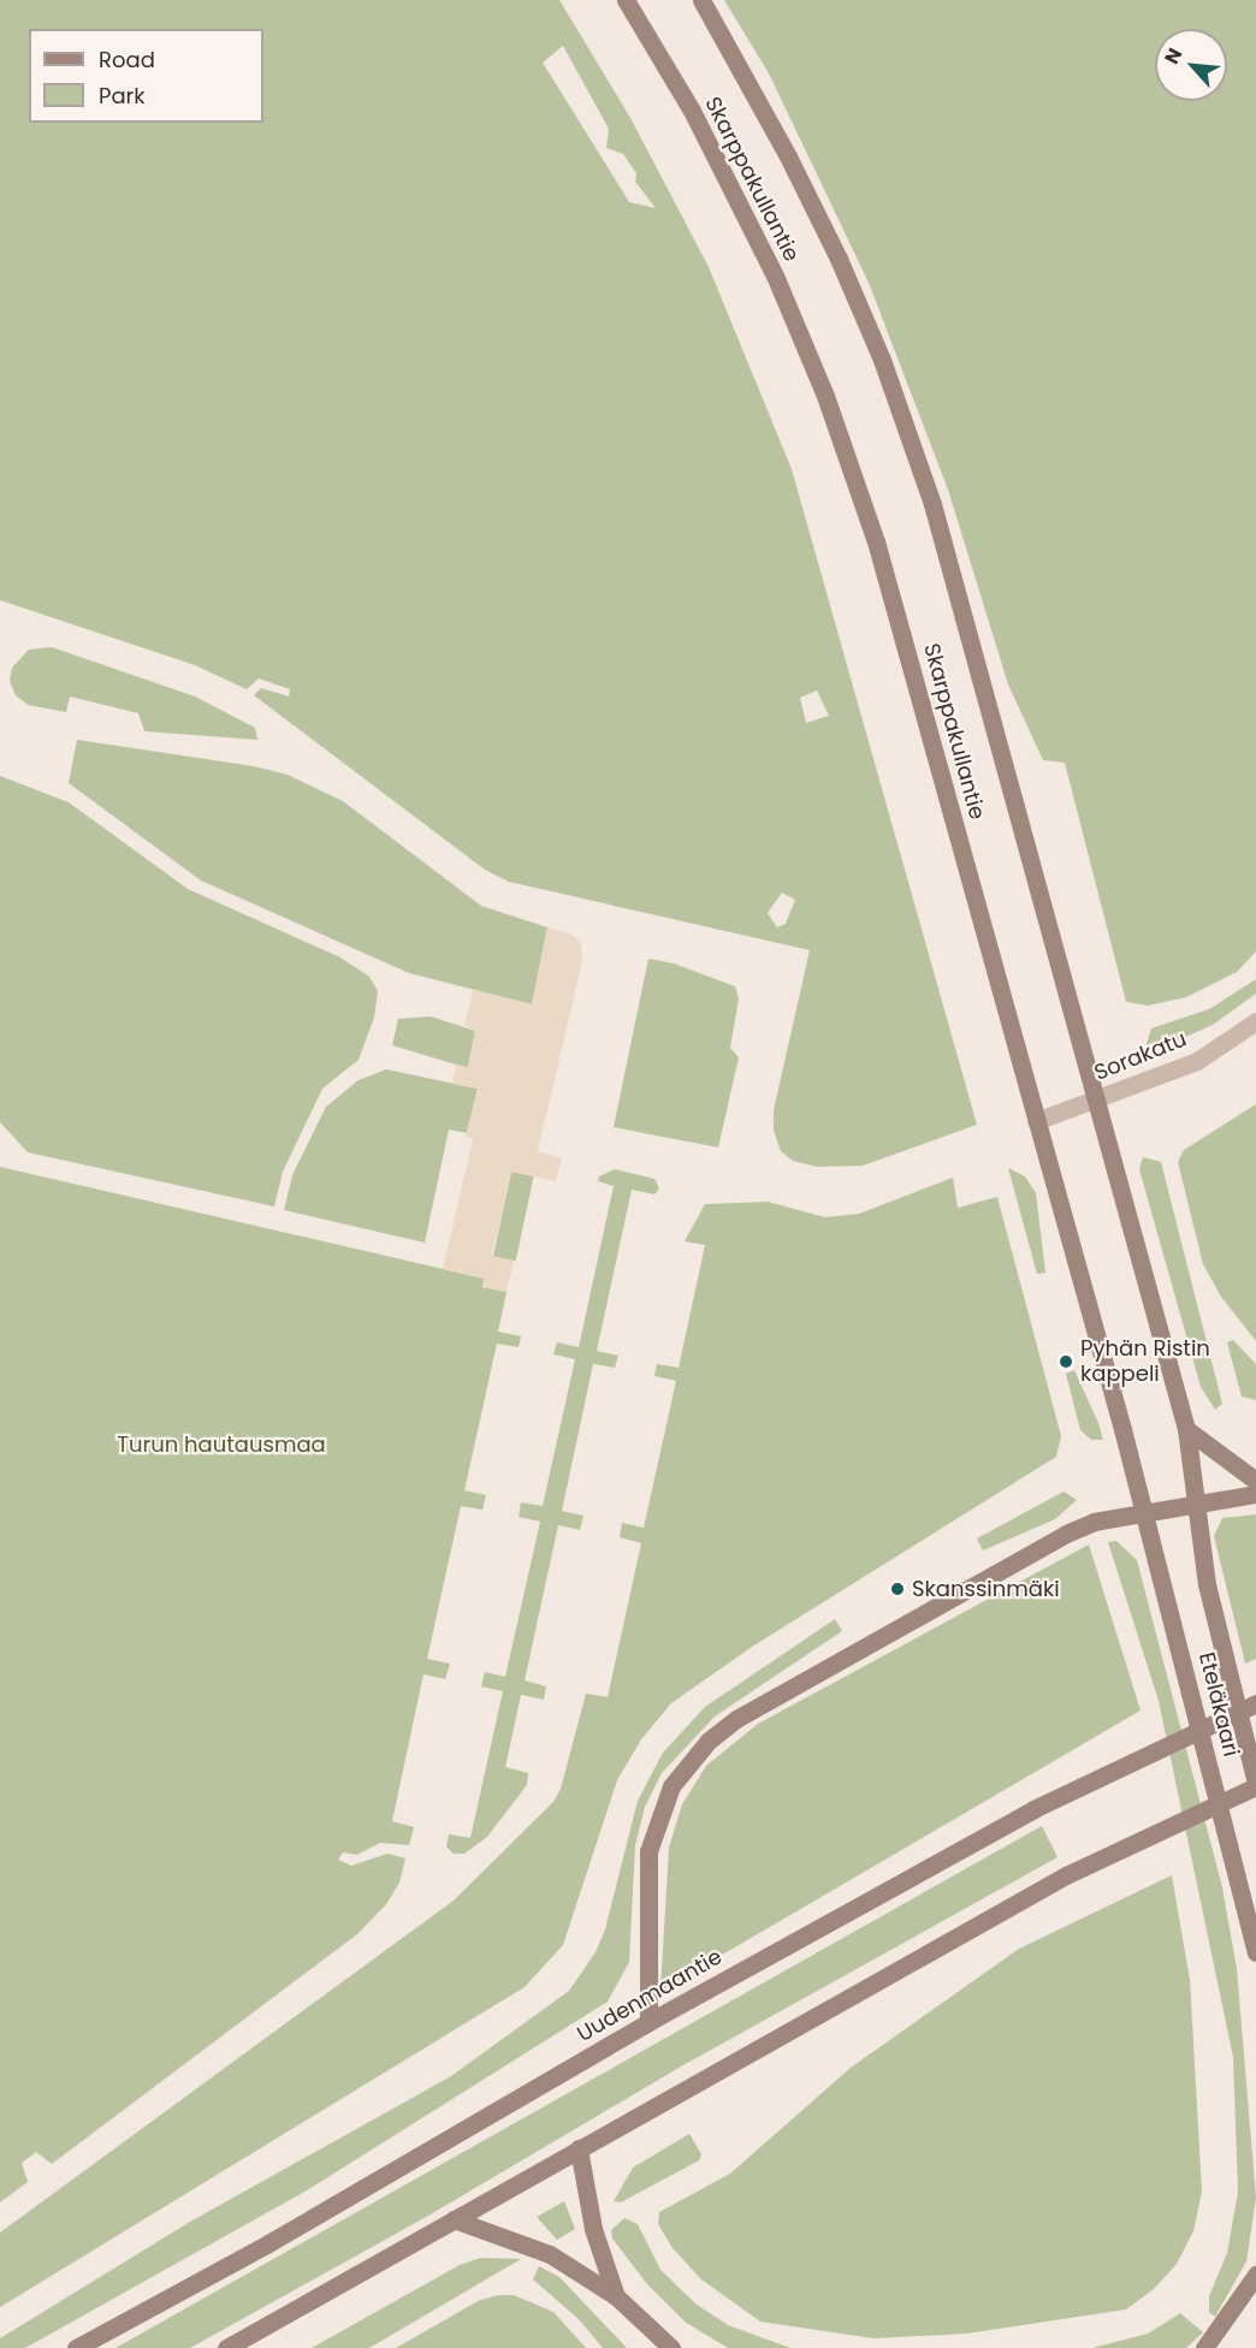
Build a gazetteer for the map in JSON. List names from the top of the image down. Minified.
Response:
{"streets":{"main road":["Skarppakullantie","Eteläkaari","Uudenmaantie"],"street":["Sorakatu"]},"crossings":[["Skarppakullantie","Sorakatu"],["Skarppakullantie","Eteläkaari"]],"parks":["Turun hautausmaa"],"places":["Pyhän Ristin kappeli","Skanssinmäki"],"legend":["Road","Park"],"north":"top left"}
